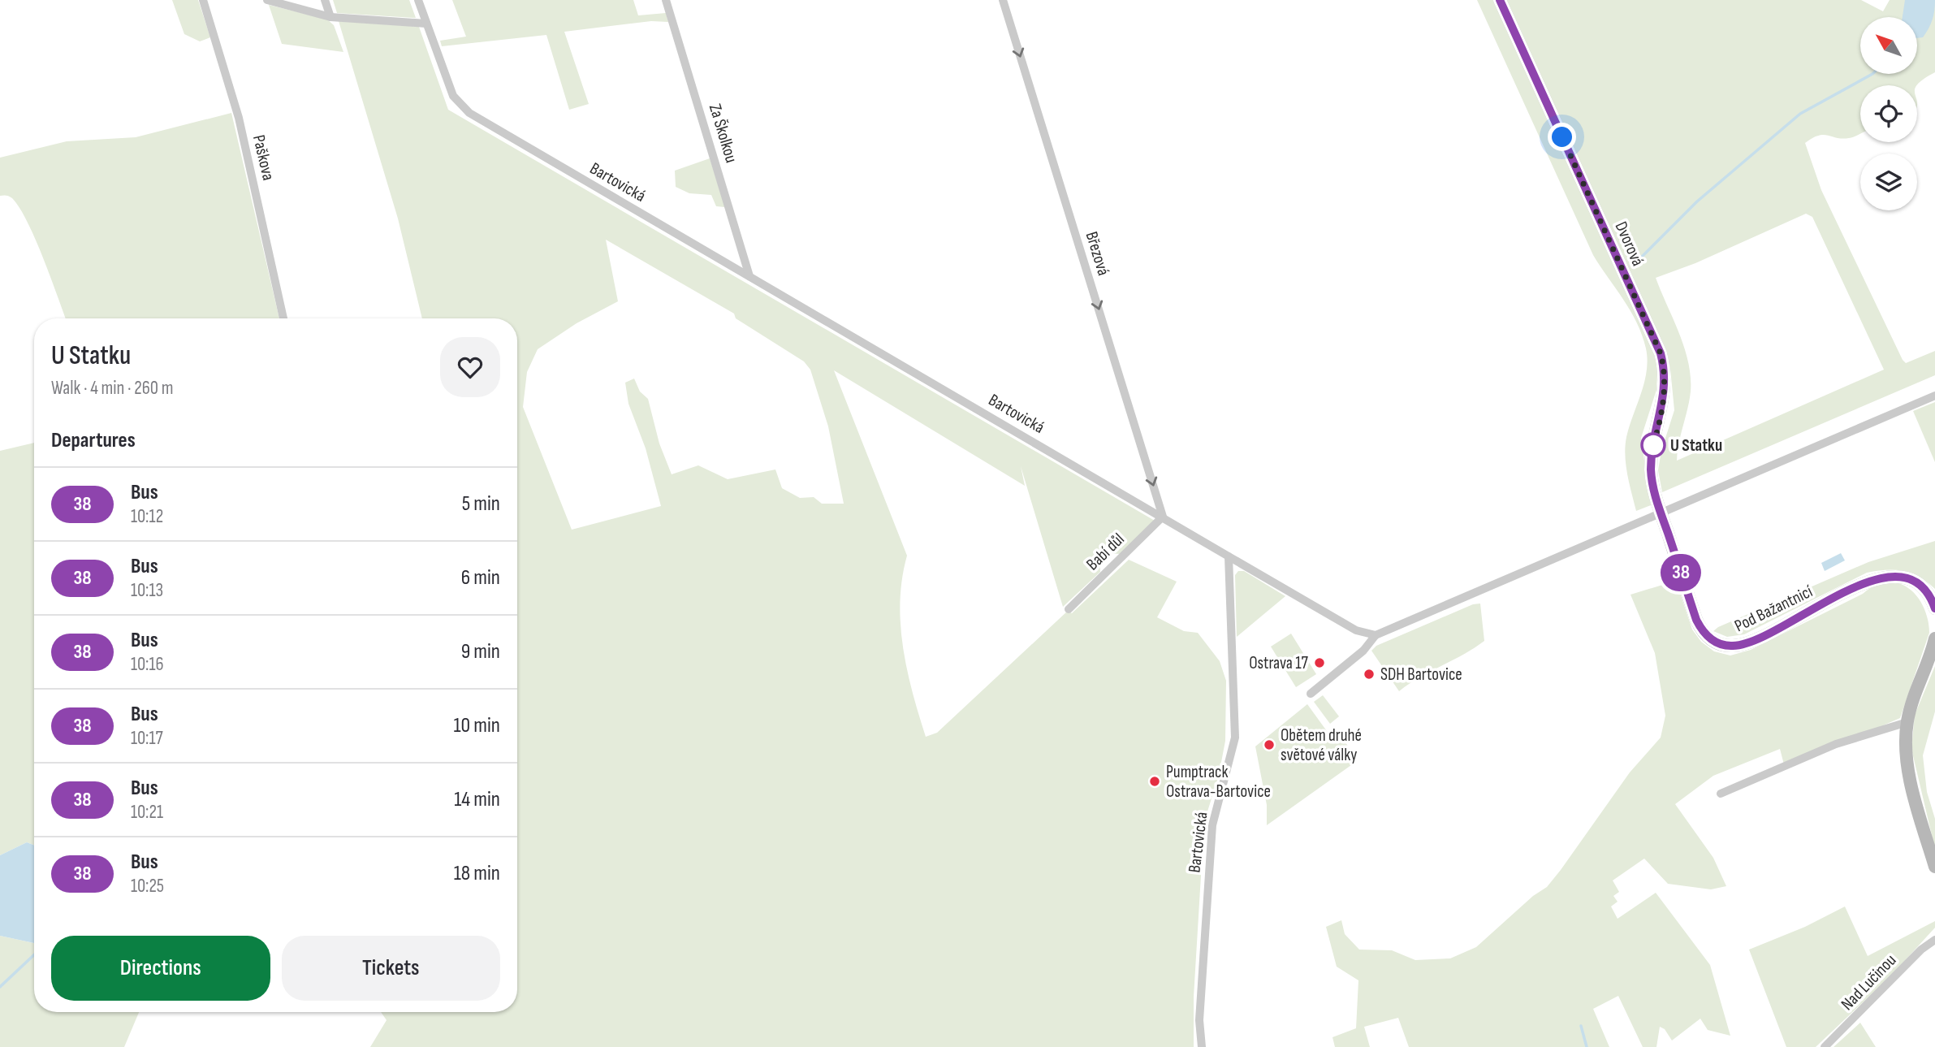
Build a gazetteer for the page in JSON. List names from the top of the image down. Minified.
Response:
{"streets":{"street":["Za Školkou","Paškova","Bartovická","Dvorová","Březová","Babí důl","Pod Bažantnicí","Nad Lučinou"]},"crossings":[["Za Školkou","Bartovická"],["Bartovická","Březová"],["Bartovická","Babí důl"],["Dvorová","Pod Bažantnicí"],["Březová","Babí důl"]],"one_way":["Březová"],"places":["U Statku","Ostrava 17","SDH Bartovice","Obětem druhé světové války","Pumptrack Ostrava-Bartovice"],"lines":["bus line 38"],"north":"top left","page":{"on_map":"38","heading":[["U Statku","Walk · 4 min · 260 m"],"Departures"],"list":[{"mark":"38","name":"Bus","note":"10:12","value":"5 min"},{"mark":"38","name":"Bus","note":"10:13","value":"6 min"},{"mark":"38","name":"Bus","note":"10:16","value":"9 min"},{"mark":"38","name":"Bus","note":"10:17","value":"10 min"},{"mark":"38","name":"Bus","note":"10:21","value":"14 min"},{"mark":"38","name":"Bus","note":"10:25","value":"18 min"}],"buttons":["Directions","Tickets"]}}
